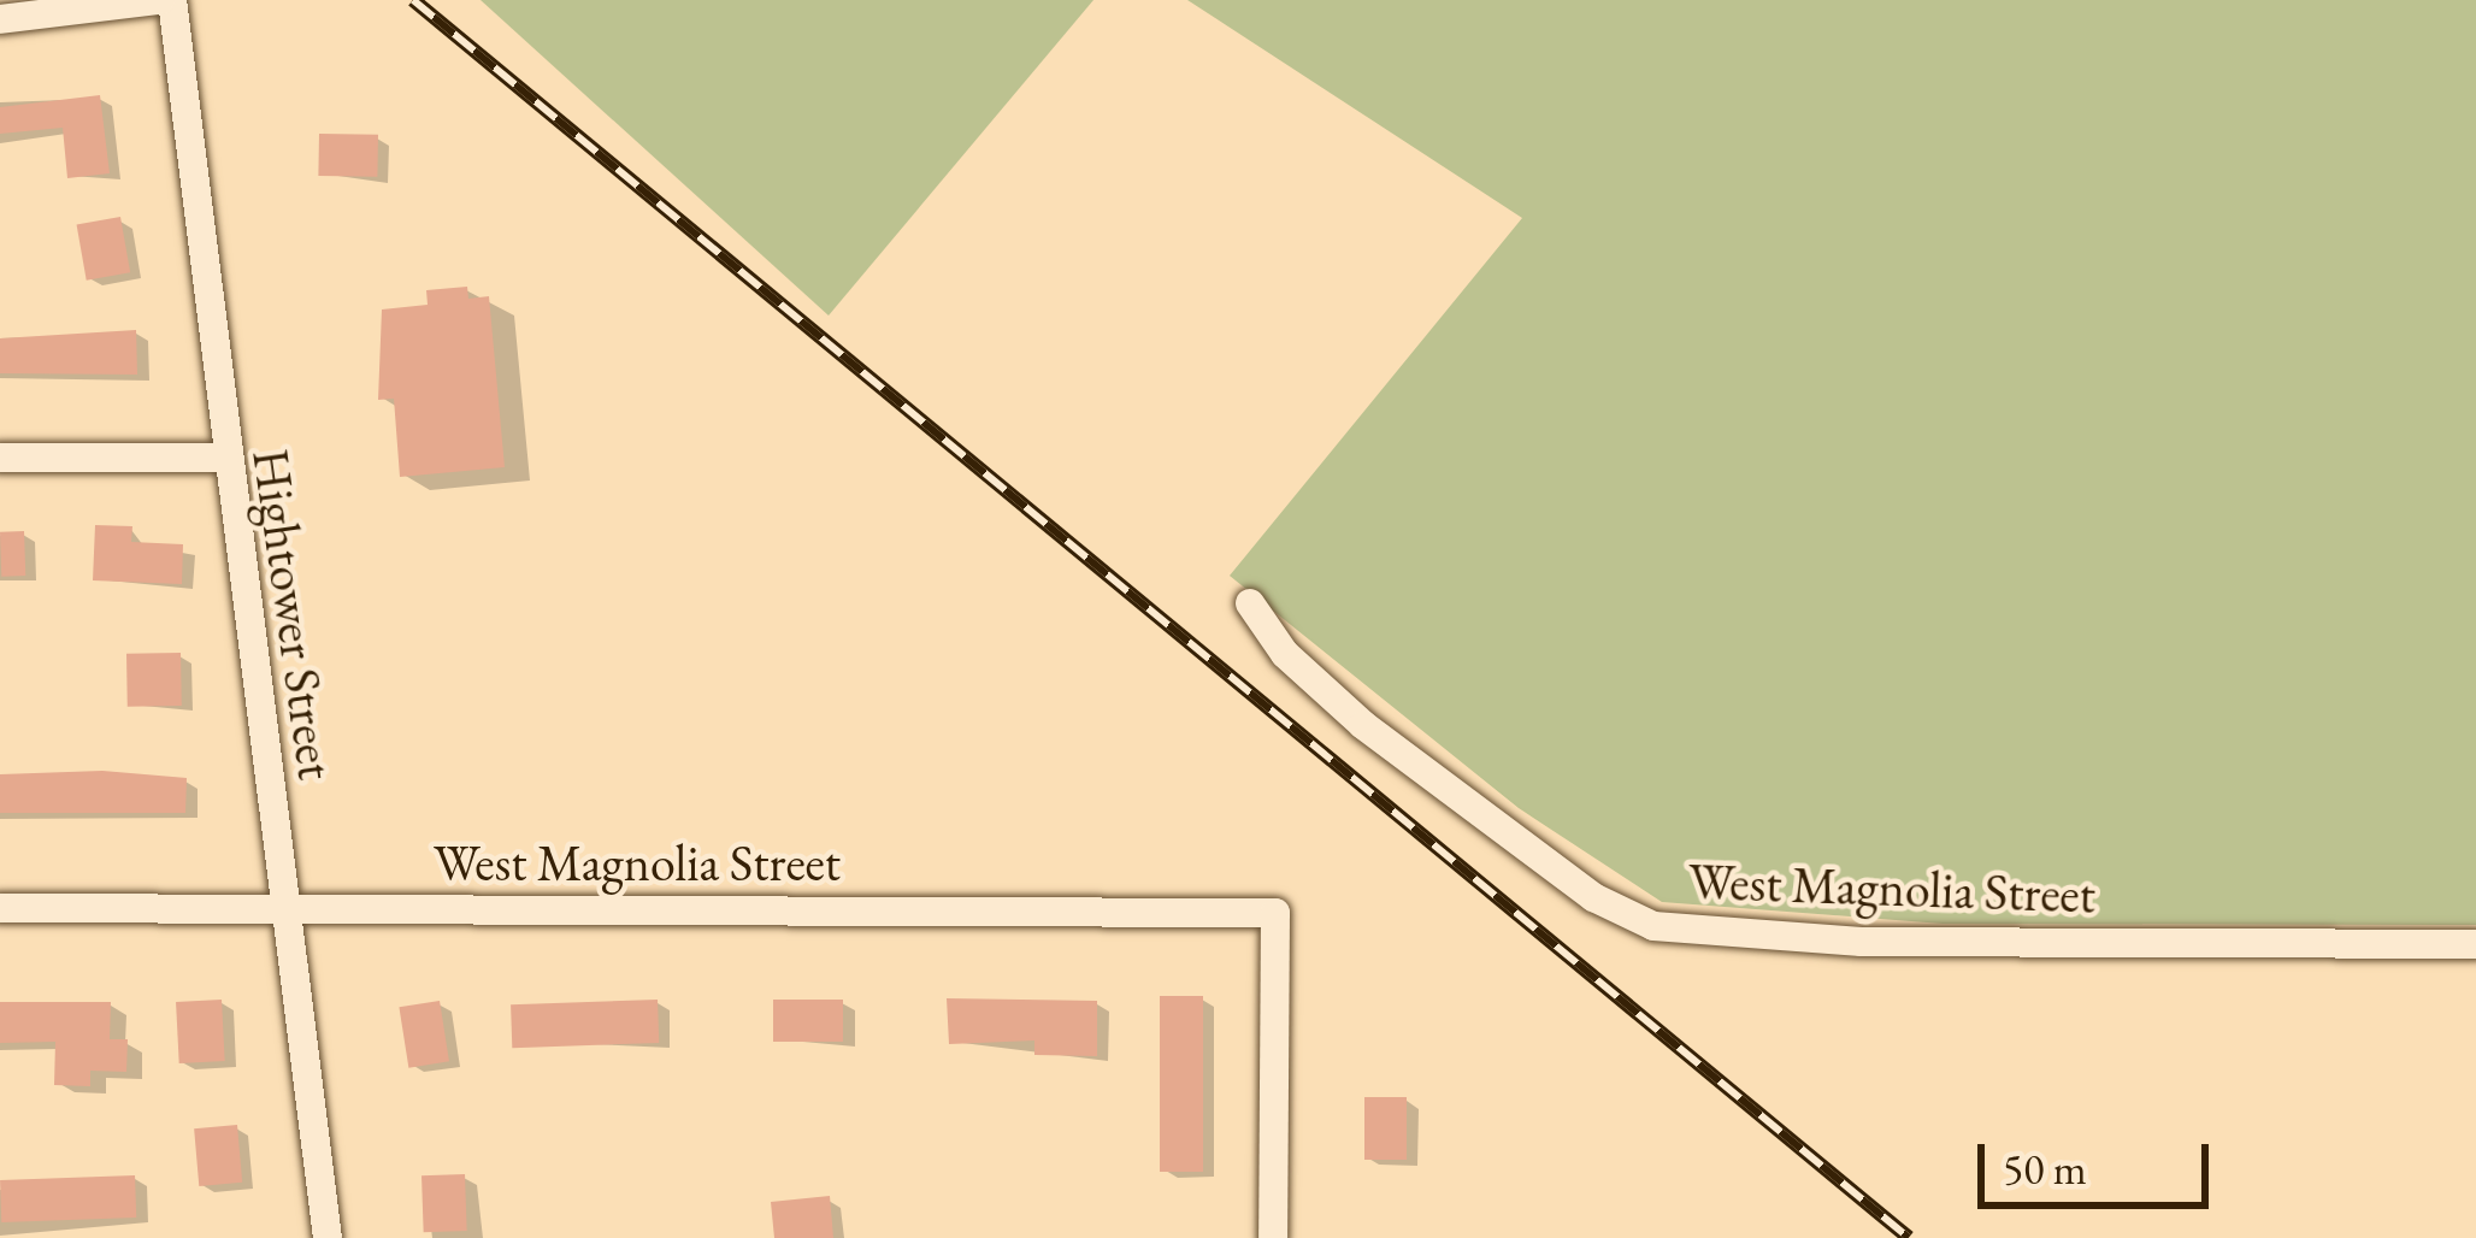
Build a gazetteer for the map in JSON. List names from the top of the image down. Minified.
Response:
{"streets":{"street":["Hightower Street","West Magnolia Street"]},"crossings":[["Hightower Street","West Magnolia Street"]],"scale_bar":"50 m"}
